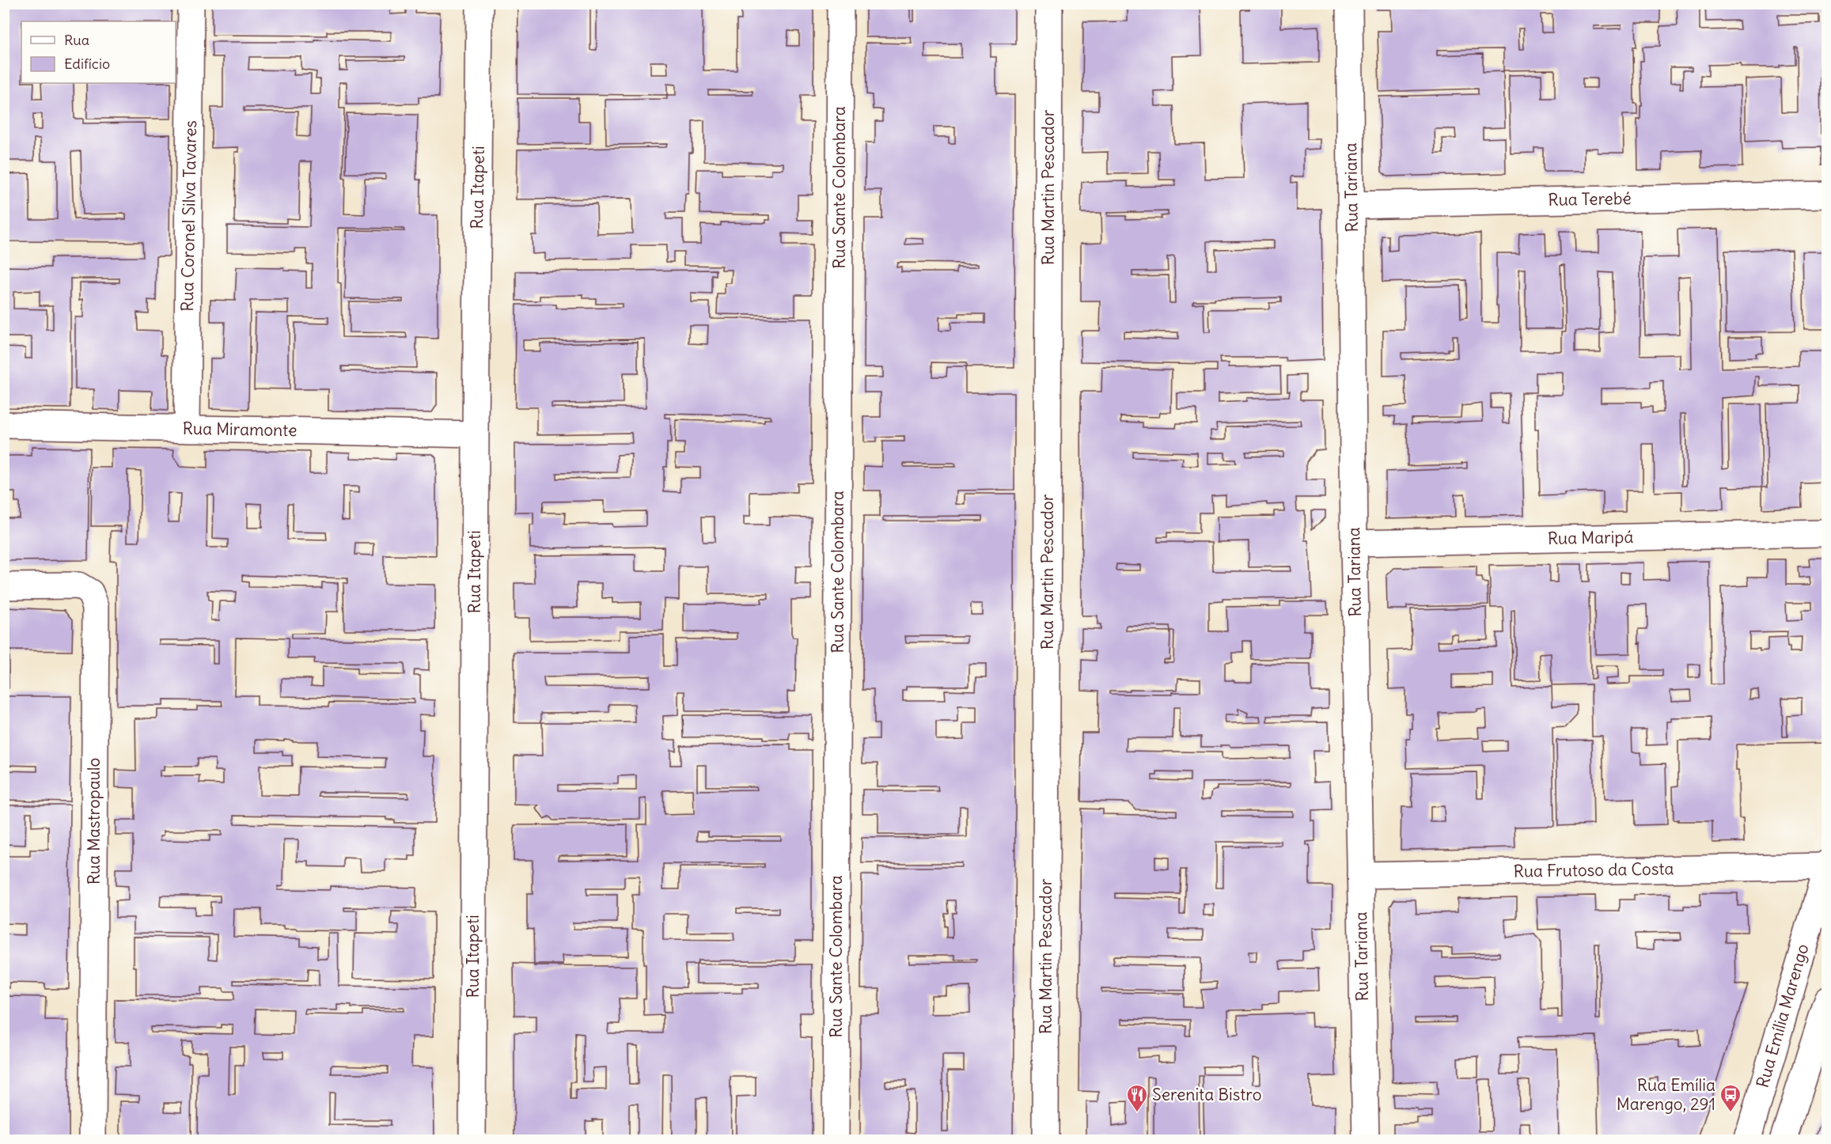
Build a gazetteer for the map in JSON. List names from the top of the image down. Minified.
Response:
{"streets":{"street":["Rua Itapeti","Rua Sante Colombara","Rua Martin Pescador","Rua Tariana","Rua Terebé","Rua Coronel Silva Tavares","Rua Miramonte","Rua Maripá","Rua Mastropaulo","Rua Frutoso da Costa","Rua Emília Marengo"]},"crossings":[["Rua Itapeti","Rua Miramonte"],["Rua Tariana","Rua Terebé"],["Rua Tariana","Rua Maripá"],["Rua Tariana","Rua Frutoso da Costa"],["Rua Coronel Silva Tavares","Rua Miramonte"],["Rua Frutoso da Costa","Rua Emília Marengo"]],"places":{"restaurant":["Serenita Bistro"],"bus stop":["Rua Emília Marengo, 291"]},"legend":["Rua","Edifício"]}
